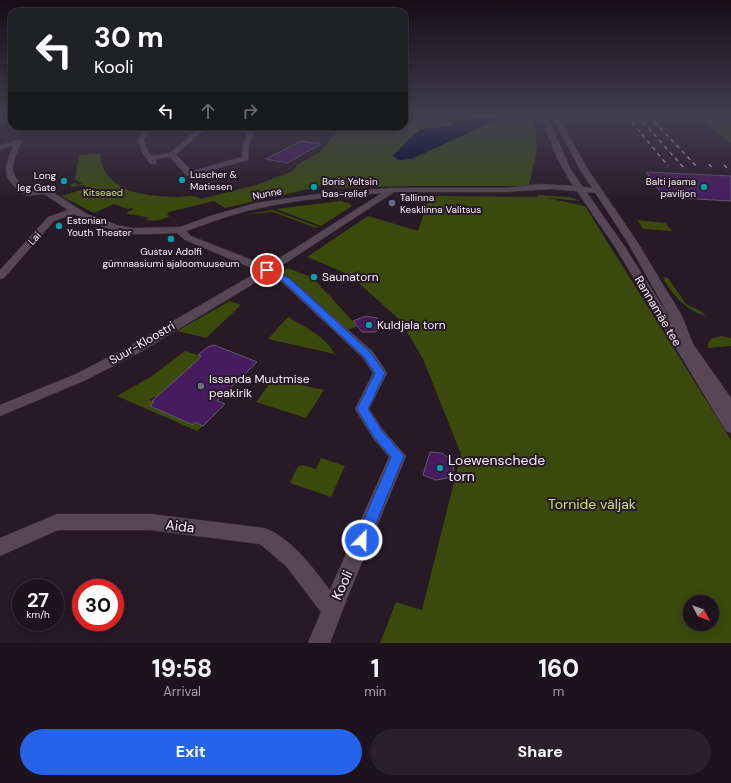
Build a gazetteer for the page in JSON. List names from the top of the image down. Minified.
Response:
{"streets":{"street":["Nunne","Lai","Rannamäe tee","Suur-Kloostri","Aida","Kooli"]},"crossings":[["Nunne","Lai"],["Nunne","Rannamäe tee"],["Nunne","Suur-Kloostri"],["Suur-Kloostri","Kooli"],["Aida","Kooli"]],"parks":["Kitseaed","Tornide väljak"],"places":["Luscher & Matiesen","Long leg Gate","Boris Yeltsin bas-relief","Balti jaama paviljon","Tallinna Kesklinna Valitsus","Estonian Youth Theater","Gustav Adolfi gümnaasiumi ajaloomuuseum","Saunatorn","Kuldjala torn","Issanda Muutmise peakirik","Loewenschede torn"],"north":"bottom right","page":{"turn":["30 m","Kooli"],"speed":"27 km/h","limit":"30","eta":["19:58","Arrival","1","min","160","m"],"buttons":["Exit","Share"]}}
